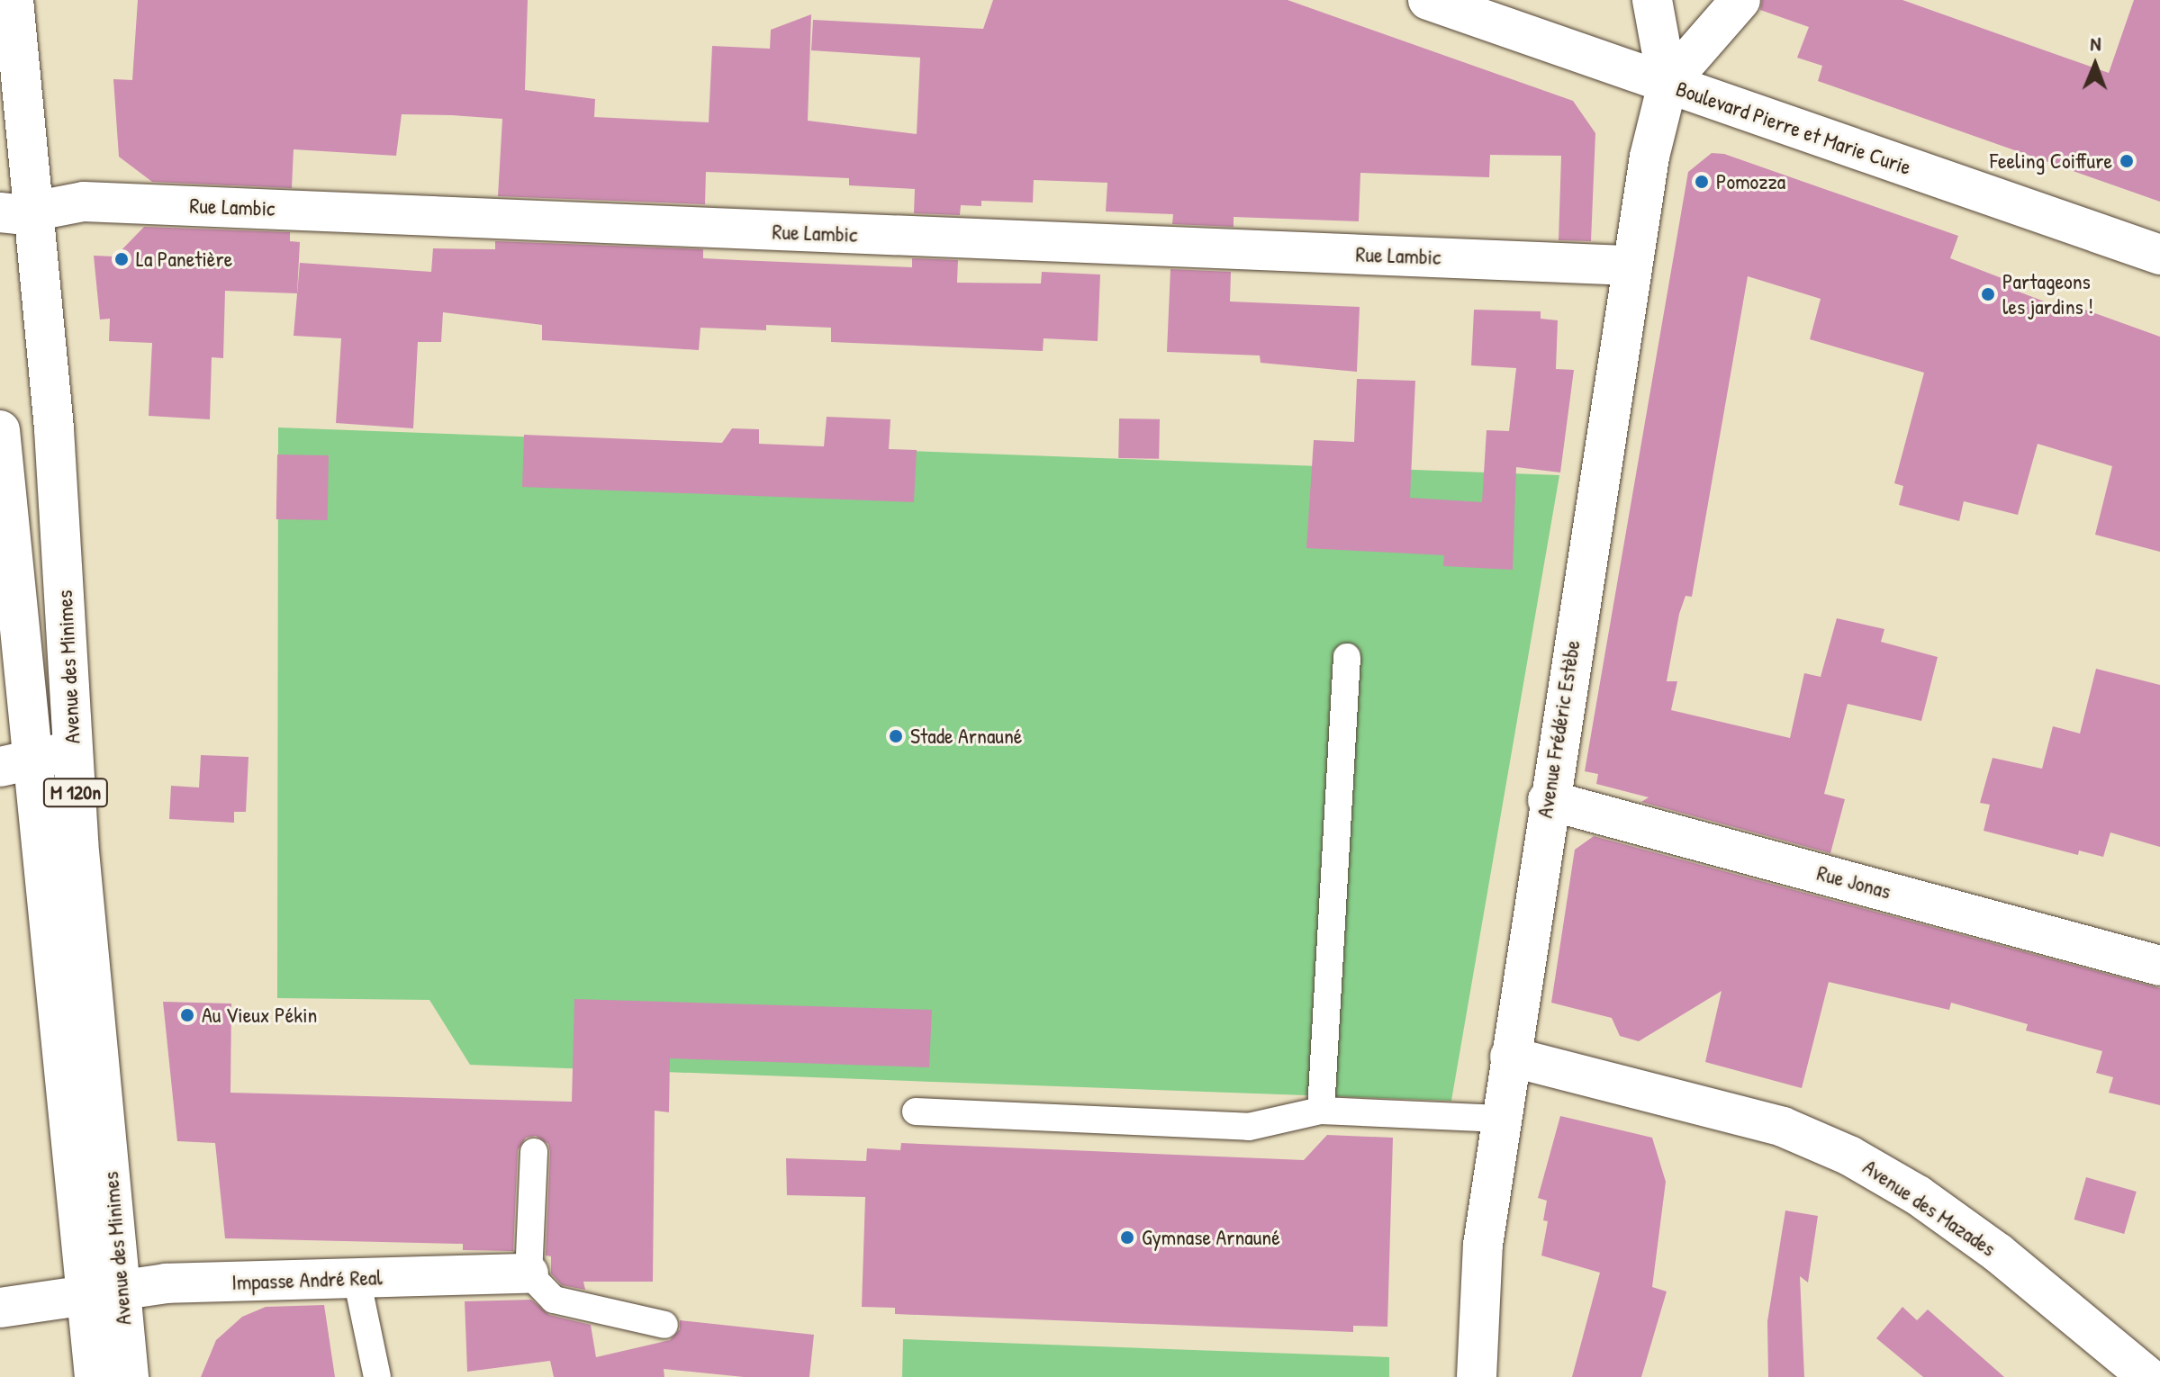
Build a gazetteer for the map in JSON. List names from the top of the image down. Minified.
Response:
{"streets":{"street":["Boulevard Pierre et Marie Curie","Rue Lambic","Avenue des Minimes","Avenue Frédéric Estèbe","M 120n","Rue Jonas","Avenue des Mazades","Impasse André Real"]},"crossings":[["Boulevard Pierre et Marie Curie","Avenue Frédéric Estèbe"],["Rue Lambic","Avenue des Minimes"],["Rue Lambic","Avenue Frédéric Estèbe"],["Avenue des Minimes","Impasse André Real"],["Avenue Frédéric Estèbe","Rue Jonas"],["Avenue Frédéric Estèbe","Avenue des Mazades"]],"places":["Feeling Coiffure","Pomozza","La Panetière","Partageons les jardins !","Stade Arnauné","Au Vieux Pékin","Gymnase Arnauné"],"north":"top"}
